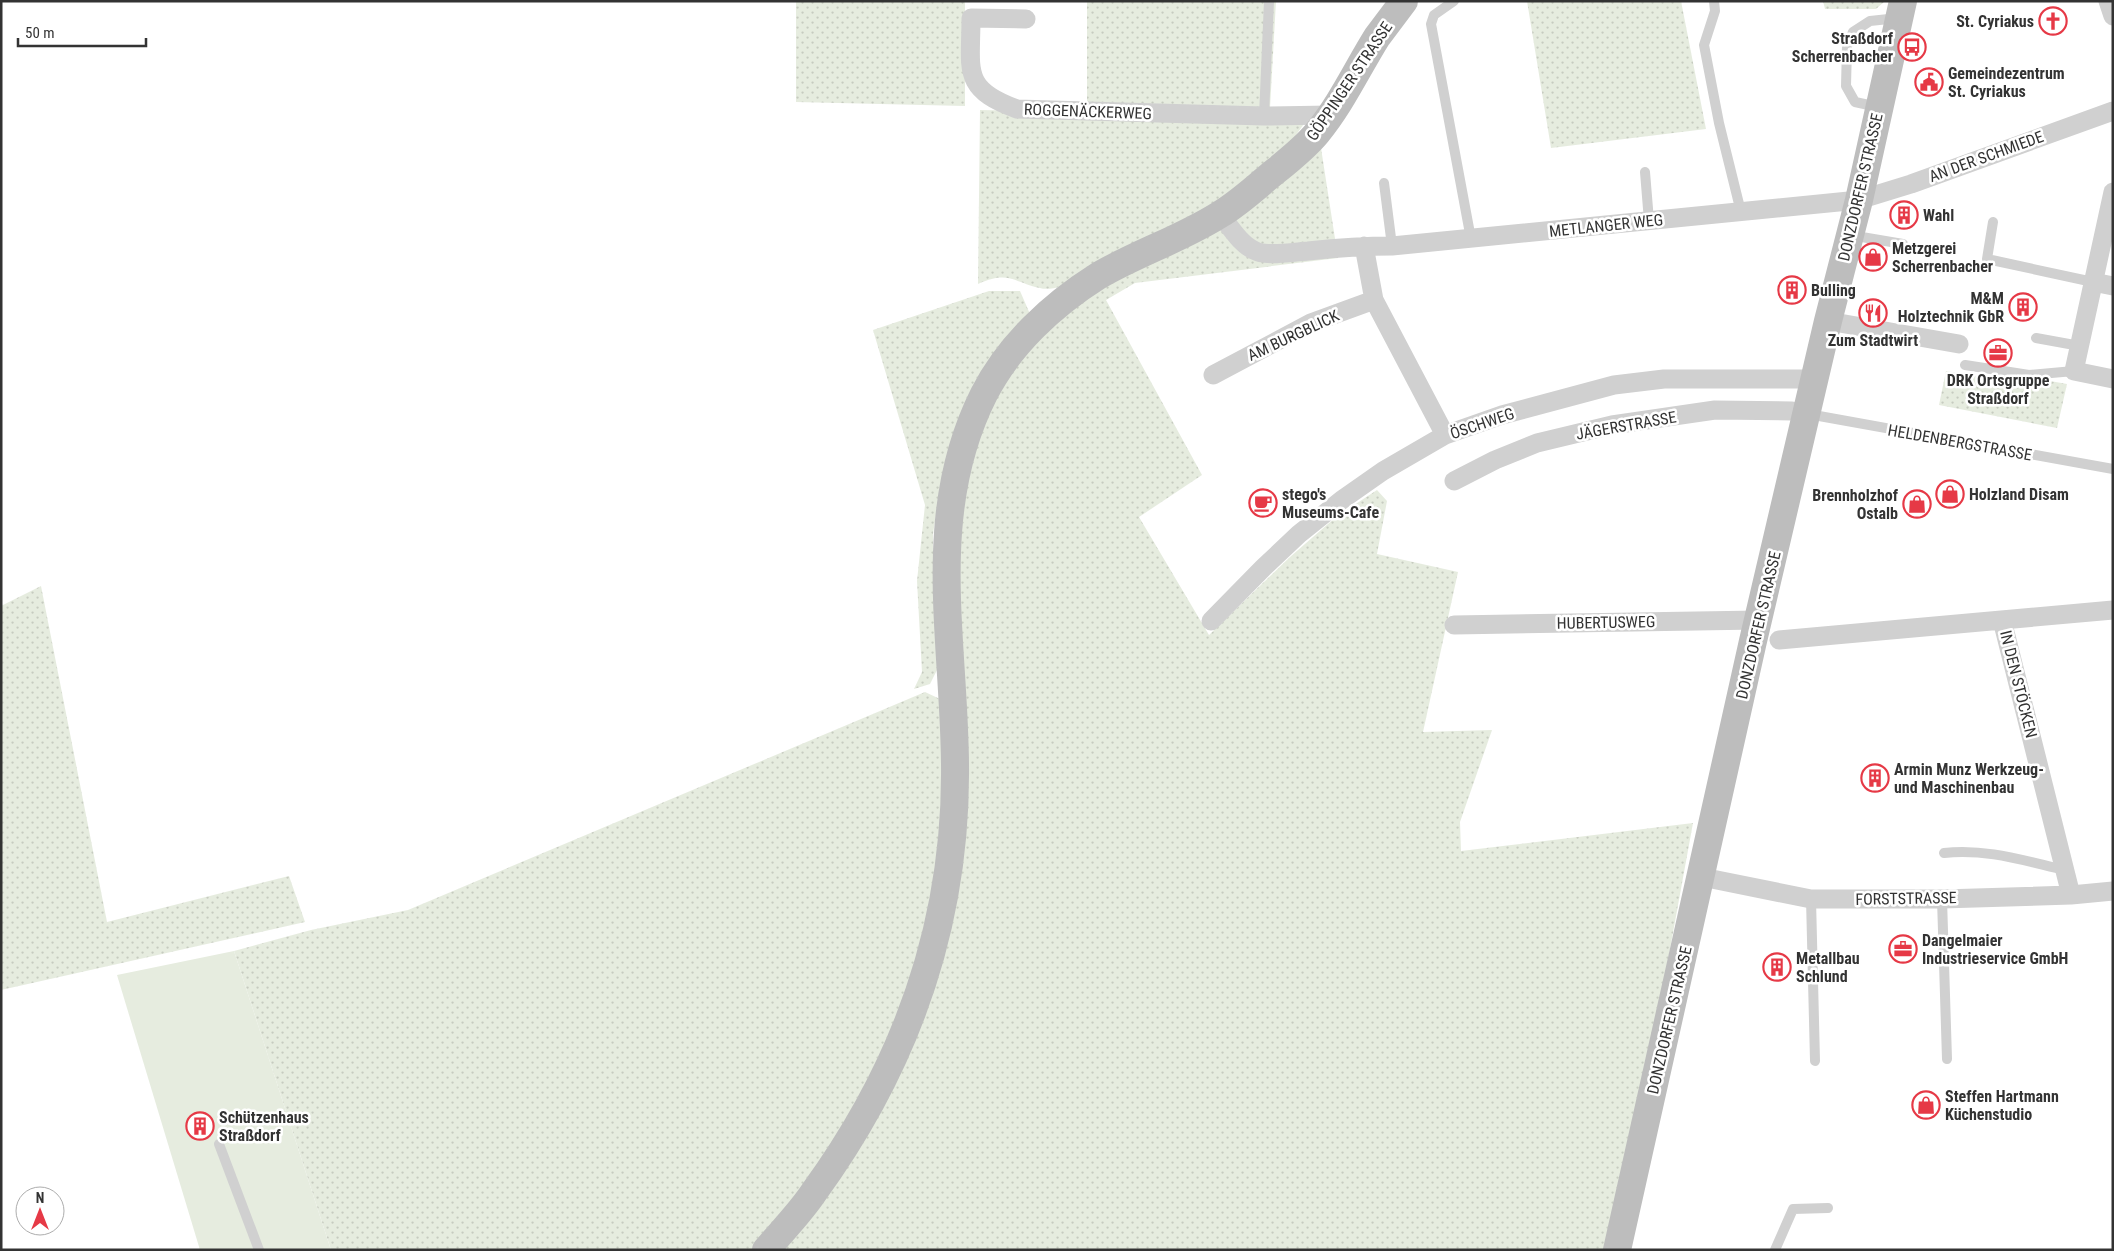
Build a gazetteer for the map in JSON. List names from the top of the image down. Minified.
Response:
{"streets":{"main road":["GÖPPINGER STRASSE","DONZDORFER STRASSE"],"street":["ROGGENÄCKERWEG","AN DER SCHMIEDE","METLANGER WEG","AM BURGBLICK","ÖSCHWEG","JÄGERSTRASSE","HUBERTUSWEG","IN DEN STÖCKEN","FORSTSTRASSE"],"lane":["HELDENBERGSTRASSE"]},"crossings":[["GÖPPINGER STRASSE","ROGGENÄCKERWEG"],["GÖPPINGER STRASSE","METLANGER WEG"],["AN DER SCHMIEDE","DONZDORFER STRASSE"],["AN DER SCHMIEDE","METLANGER WEG"],["DONZDORFER STRASSE","METLANGER WEG"],["DONZDORFER STRASSE","ÖSCHWEG"],["DONZDORFER STRASSE","JÄGERSTRASSE"],["DONZDORFER STRASSE","HELDENBERGSTRASSE"],["DONZDORFER STRASSE","HUBERTUSWEG"],["DONZDORFER STRASSE","FORSTSTRASSE"],["JÄGERSTRASSE","HELDENBERGSTRASSE"],["IN DEN STÖCKEN","FORSTSTRASSE"]],"places":{"church":["St. Cyriakus"],"bus stop":["Straßdorf Scherrenbacher"],"public building":["Gemeindezentrum St. Cyriakus"],"building":["Wahl","Bulling","M&M Holztechnik GbR","Armin Munz Werkzeug- und Maschinenbau","Metallbau Schlund","Schützenhaus Straßdorf"],"shop":["Metzgerei Scherrenbacher","Holzland Disam","Brennholzhof Ostalb","Steffen Hartmann Küchenstudio"],"restaurant":["Zum Stadtwirt"],"office":["DRK Ortsgruppe Straßdorf","Dangelmaier Industrieservice GmbH"],"cafe":["stego's Museums-Cafe"]},"scale_bar":"50 m","north":"top"}
